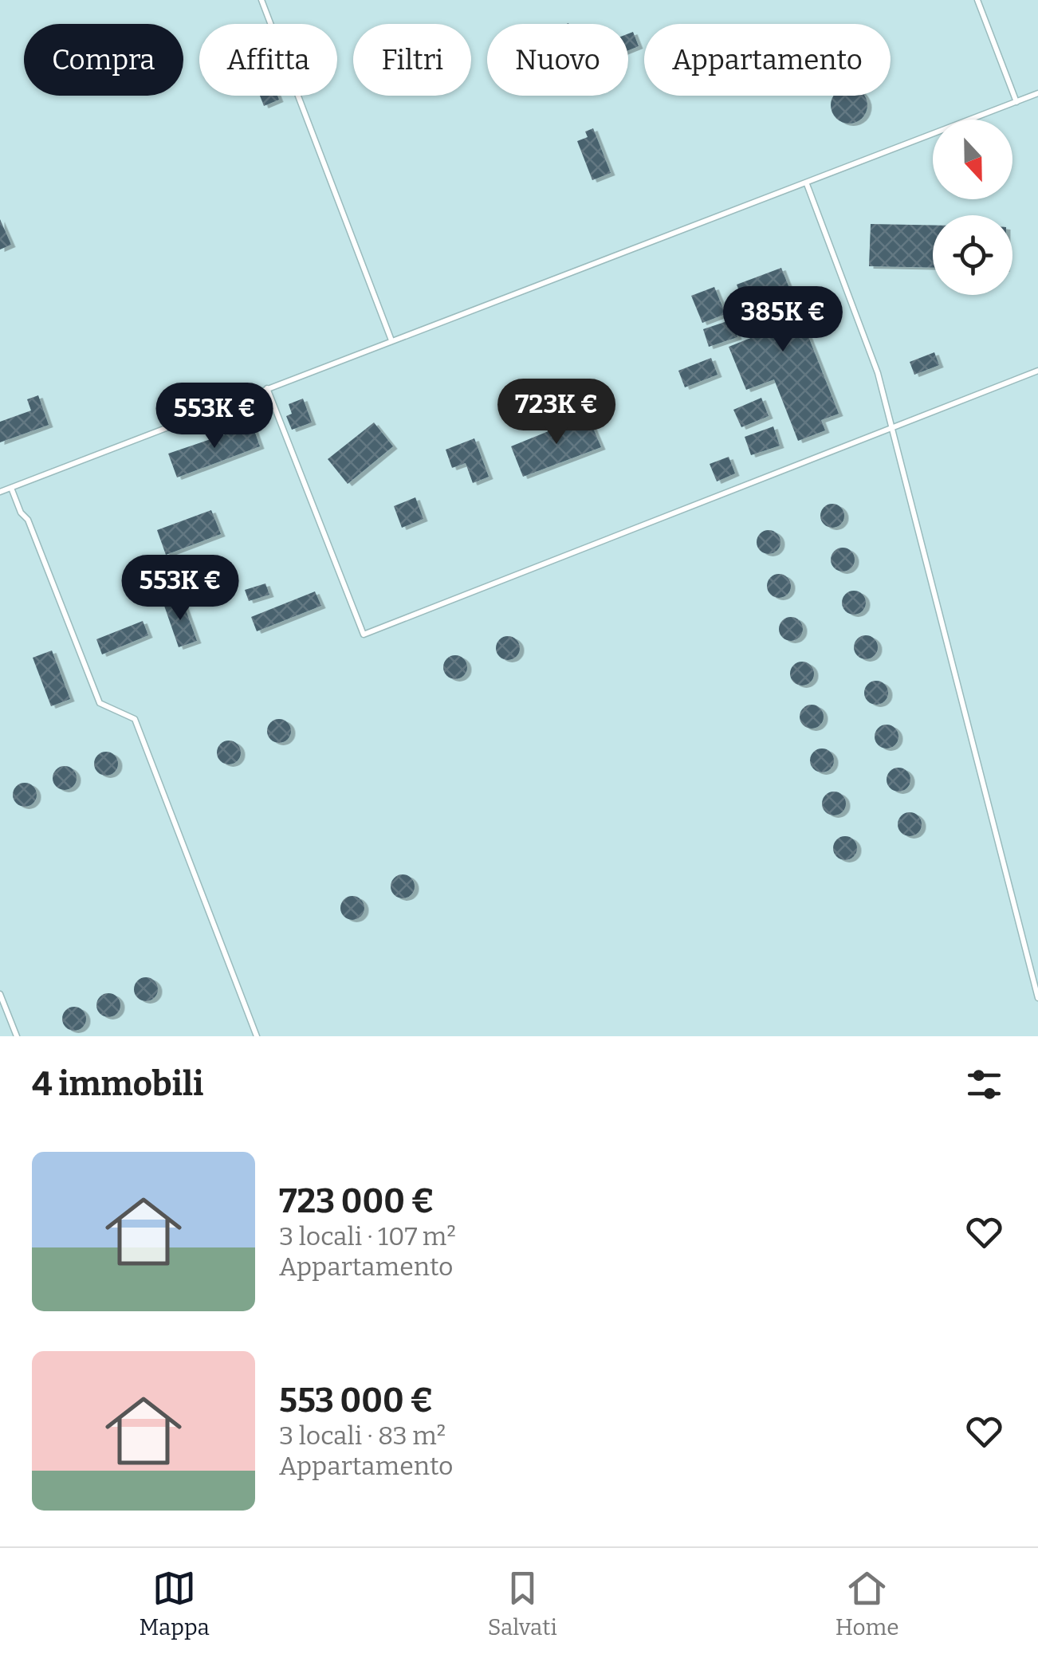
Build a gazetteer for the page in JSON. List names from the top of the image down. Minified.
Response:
{"north":"bottom","page":{"chip":["Compra","Affitta","Filtri","Nuovo","Appartamento"],"price":["385K €","723K €","553K €","553K €"],"heading":"4 immobili","list":[{"name":"723 000 €","note":"3 locali · 107 m² · Appartamento"},{"name":"553 000 €","note":"3 locali · 83 m² · Appartamento"}],"tabs":["Mappa","Salvati","Home"]}}
